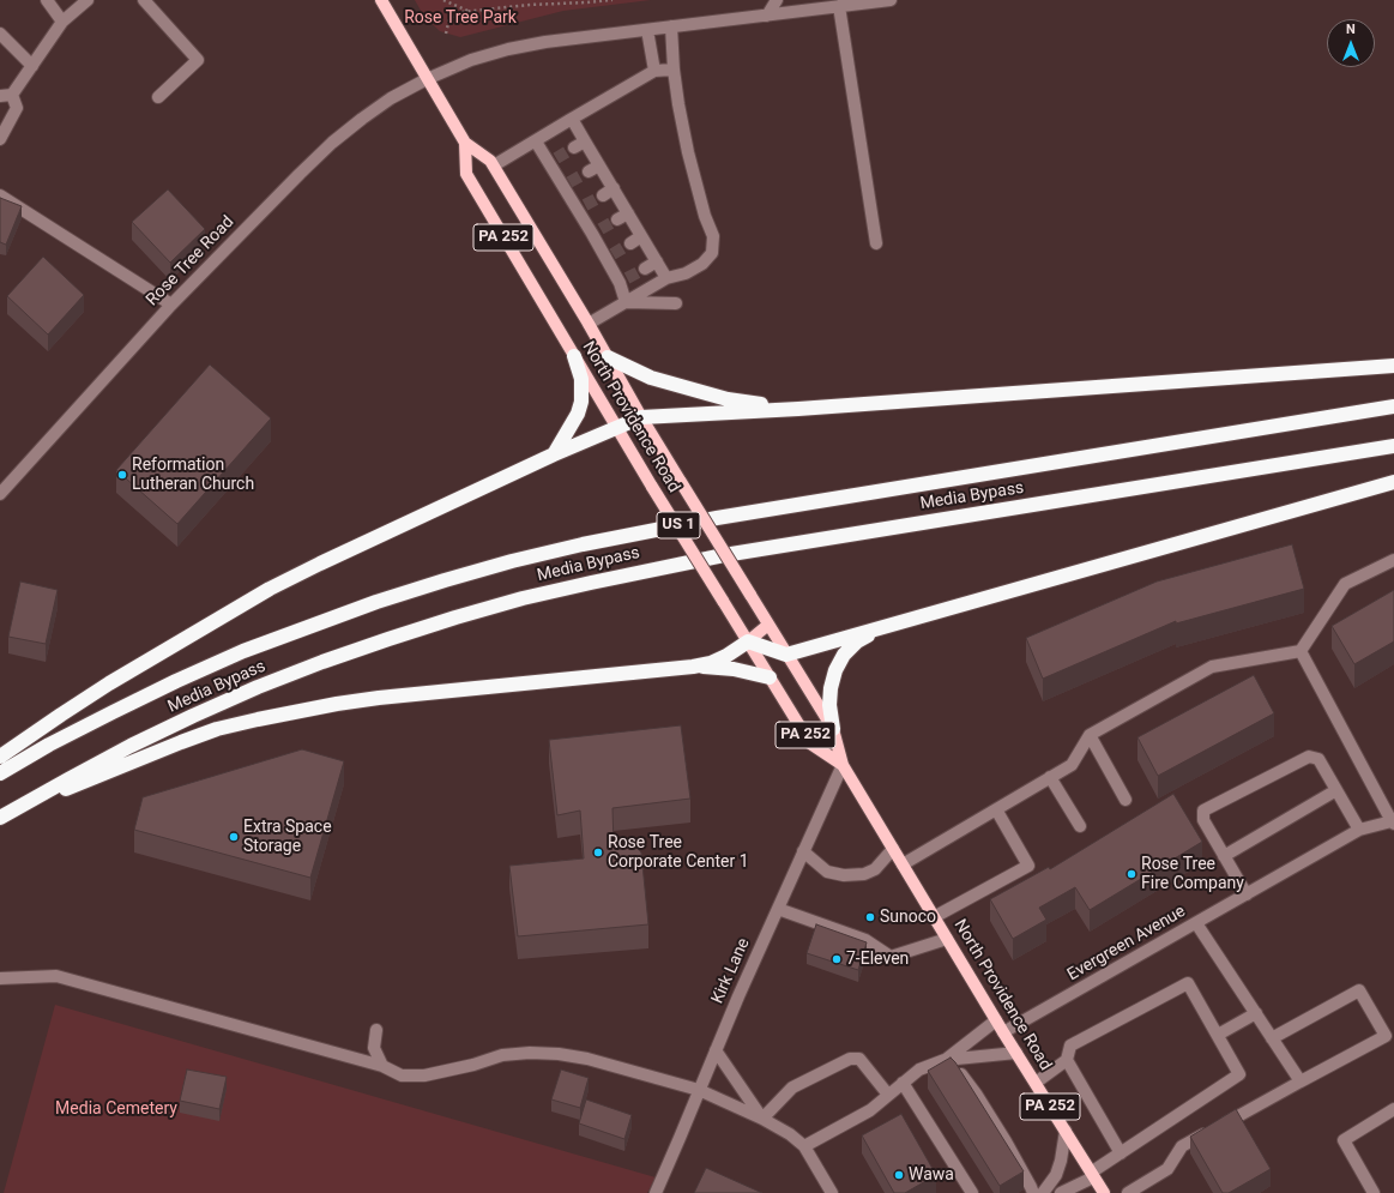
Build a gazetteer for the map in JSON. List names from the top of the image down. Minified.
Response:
{"streets":{"highway":["Media Bypass","US 1"],"main road":["PA 252","North Providence Road"],"street":["Rose Tree Road","Evergreen Avenue","Kirk Lane"]},"crossings":[["Rose Tree Road","North Providence Road"],["North Providence Road","Evergreen Avenue"],["North Providence Road","Kirk Lane"]],"parks":["Rose Tree Park","Media Cemetery"],"places":["Reformation Lutheran Church","Extra Space Storage","Rose Tree Corporate Center 1","Rose Tree Fire Company","Sunoco","7-Eleven","Wawa"],"north":"top"}
